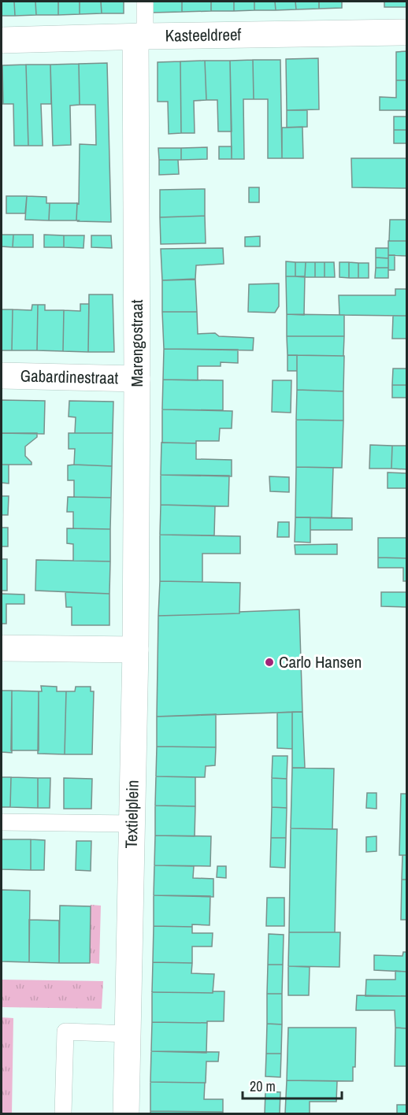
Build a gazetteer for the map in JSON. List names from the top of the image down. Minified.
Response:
{"streets":{"street":["Kasteeldreef","Marengostraat","Gabardinestraat","Textielplein"]},"crossings":[["Kasteeldreef","Marengostraat"],["Marengostraat","Gabardinestraat"],["Marengostraat","Textielplein"]],"places":["Carlo Hansen"],"scale_bar":"20 m"}
